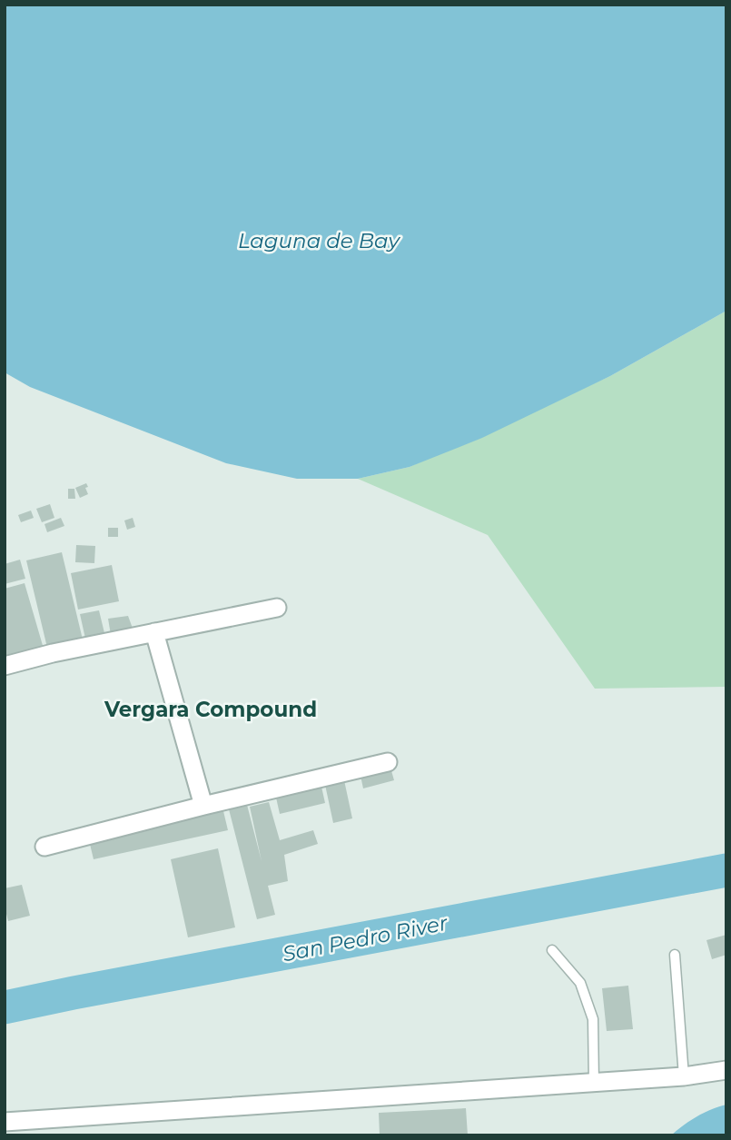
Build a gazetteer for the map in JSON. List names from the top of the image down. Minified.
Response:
{"districts":["Vergara Compound"],"water":["Laguna de Bay","San Pedro River"]}
